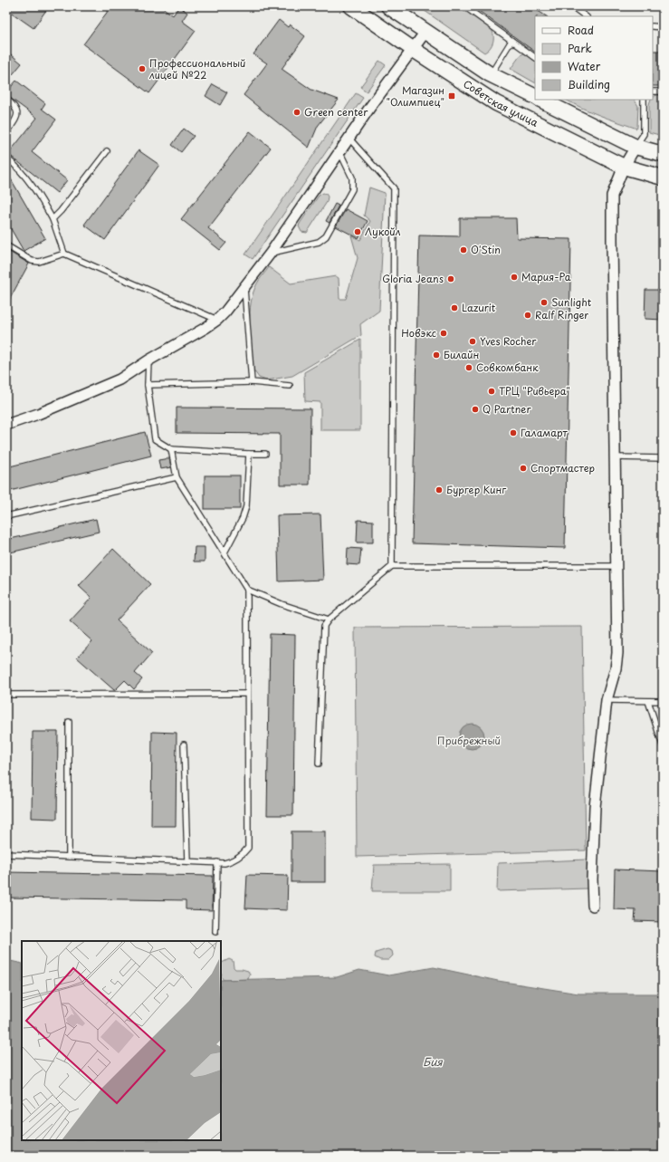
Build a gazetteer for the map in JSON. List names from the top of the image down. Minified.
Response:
{"streets":{"main road":["Советская улица"]},"water":["Бия"],"parks":["Прибрежный"],"places":{"other":["Профессиональный лицей №22","Green center","Лукойл","O'Stin","Мария-Ра","Gloria Jeans","Sunlight","Lazurit","Ralf Ringer","Новэкс","Yves Rocher","Билайн","Совкомбанк","ТРЦ \"Ривьера\"","Q Partner","Галамарт","Спортмастер","Бургер Кинг"],"transit":["Магазин \"Олимпиец\""]},"legend":["Road","Park","Water","Building"]}
